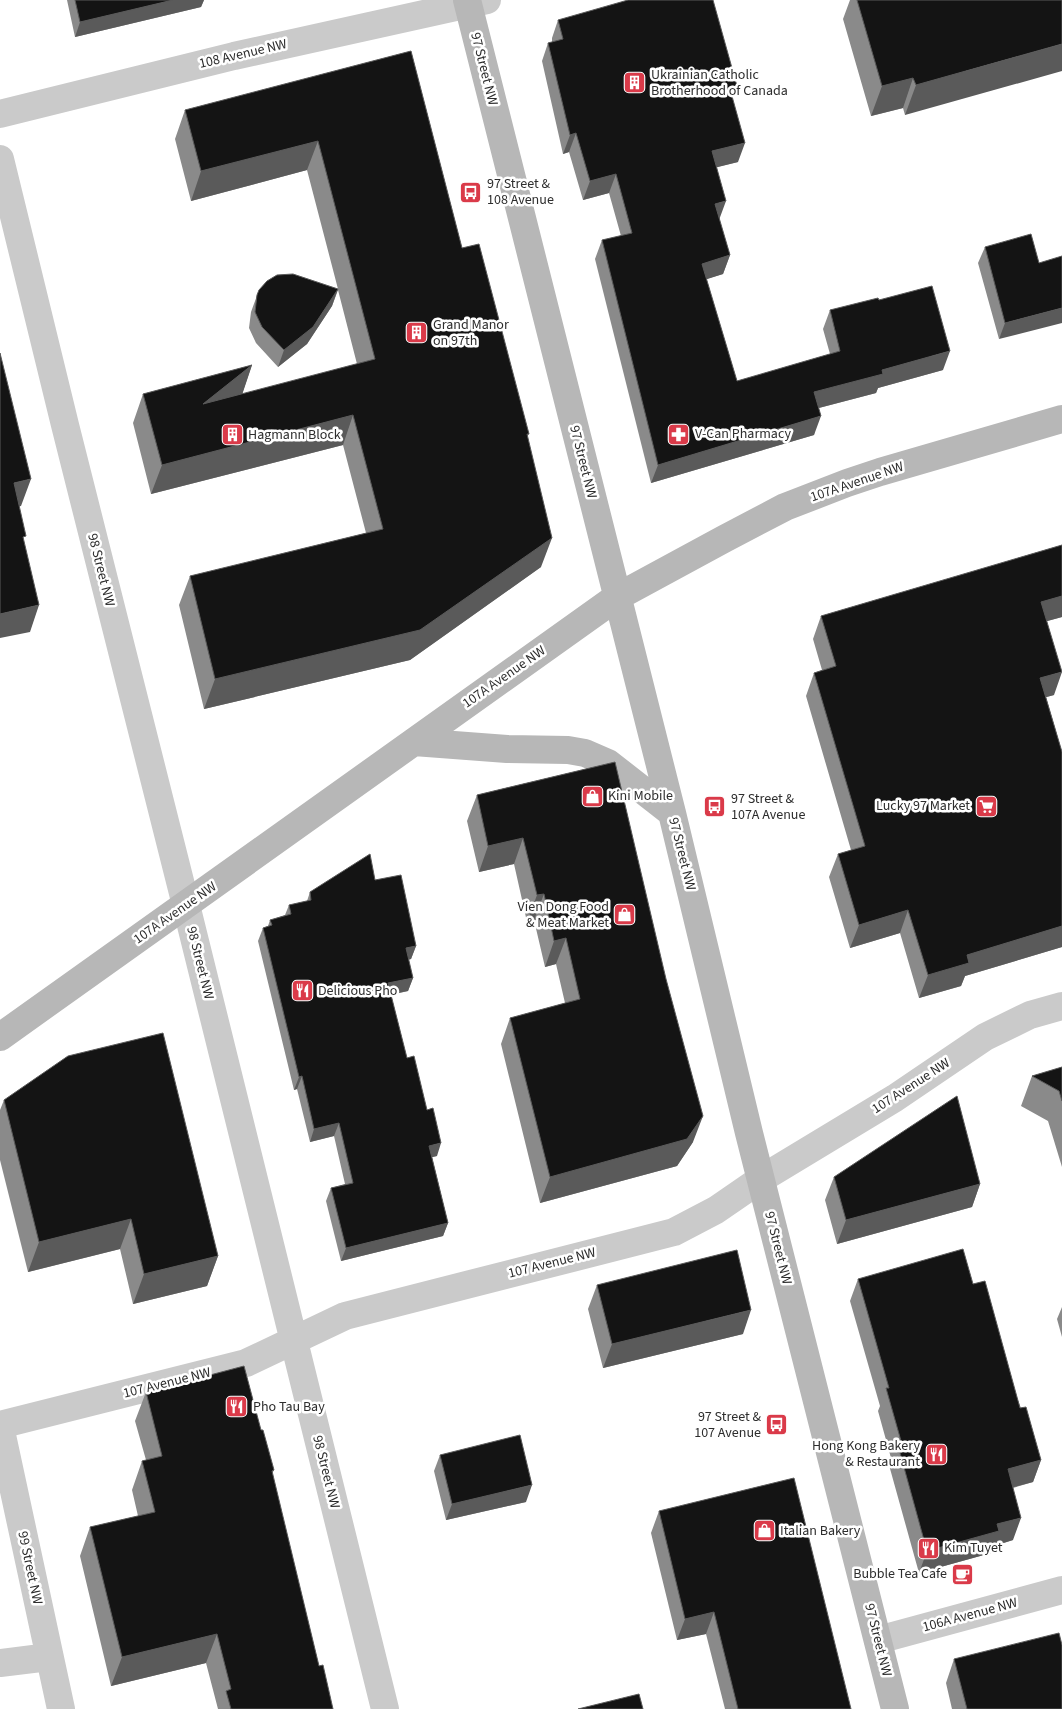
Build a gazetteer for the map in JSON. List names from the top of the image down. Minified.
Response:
{"streets":{"main road":["97 Street NW","107A Avenue NW"],"street":["108 Avenue NW","98 Street NW","107 Avenue NW","99 Street NW","106A Avenue NW"]},"crossings":[["108 Avenue NW","97 Street NW"],["97 Street NW","107A Avenue NW"],["97 Street NW","107 Avenue NW"],["97 Street NW","106A Avenue NW"],["107A Avenue NW","98 Street NW"],["98 Street NW","107 Avenue NW"],["107 Avenue NW","99 Street NW"]],"places":{"building":["Ukrainian Catholic Brotherhood of Canada","Grand Manor on 97th","Hagmann Block"],"bus stop":["97 Street & 108 Avenue","97 Street & 107A Avenue","97 Street & 107 Avenue"],"pharmacy":["V-Can Pharmacy"],"shop":["Kini Mobile","Vien Dong Food & Meat Market","Italian Bakery"],"supermarket":["Lucky 97 Market"],"restaurant":["Delicious Pho","Pho Tau Bay","Hong Kong Bakery & Restaurant","Kim Tuyet"],"cafe":["Bubble Tea Cafe"]}}
